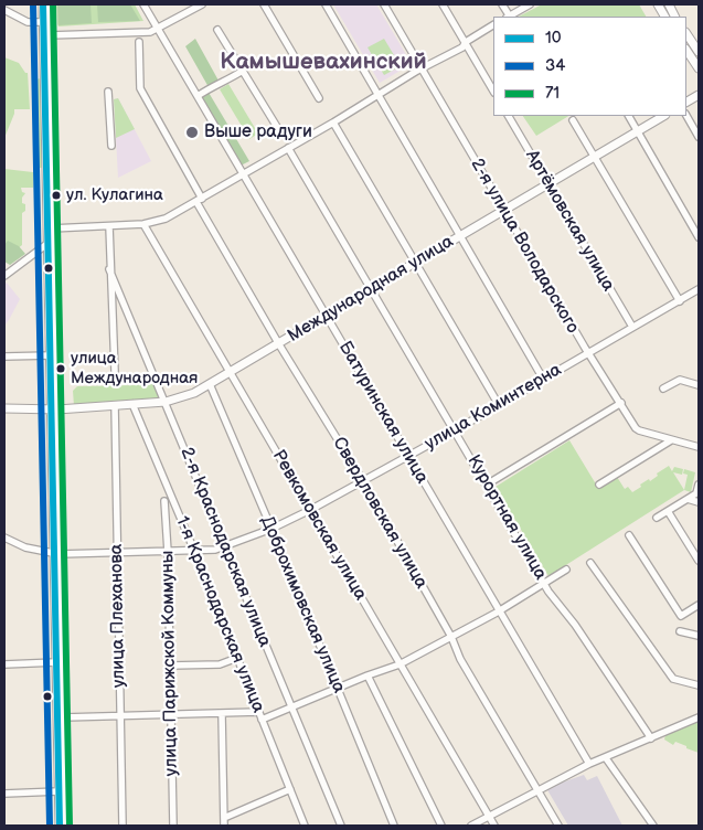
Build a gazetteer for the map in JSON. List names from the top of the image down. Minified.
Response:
{"streets":{"main road":["Международная улица"],"street":["Артёмовская улица","2-я улица Володарского","улица Коминтерна","Батуринская улица","Свердловская улица","Курортная улица","Ревкомовская улица","2-я Краснодарская улица","Доброхимовская улица","1-я Краснодарская улица","улица Плеханова","улица Парижской Коммуны"]},"crossings":[["Артёмовская улица","Международная улица"],["Артёмовская улица","улица Коминтерна"],["2-я улица Володарского","Международная улица"],["2-я улица Володарского","улица Коминтерна"],["Международная улица","Батуринская улица"],["Международная улица","Свердловская улица"],["Международная улица","Курортная улица"],["Международная улица","Ревкомовская улица"],["Международная улица","2-я Краснодарская улица"],["Международная улица","Доброхимовская улица"],["Международная улица","1-я Краснодарская улица"],["Международная улица","улица Плеханова"],["улица Коминтерна","Батуринская улица"],["улица Коминтерна","Свердловская улица"],["улица Коминтерна","Курортная улица"],["улица Коминтерна","Ревкомовская улица"],["улица Коминтерна","2-я Краснодарская улица"],["улица Коминтерна","Доброхимовская улица"],["улица Коминтерна","1-я Краснодарская улица"],["улица Коминтерна","улица Плеханова"],["улица Коминтерна","улица Парижской Коммуны"]],"districts":["Камышевахинский"],"places":["Выше радуги","ул. Кулагина","улица Международная"],"lines":["transit line 10","transit line 34","transit line 71"],"legend":["10","34","71"]}
